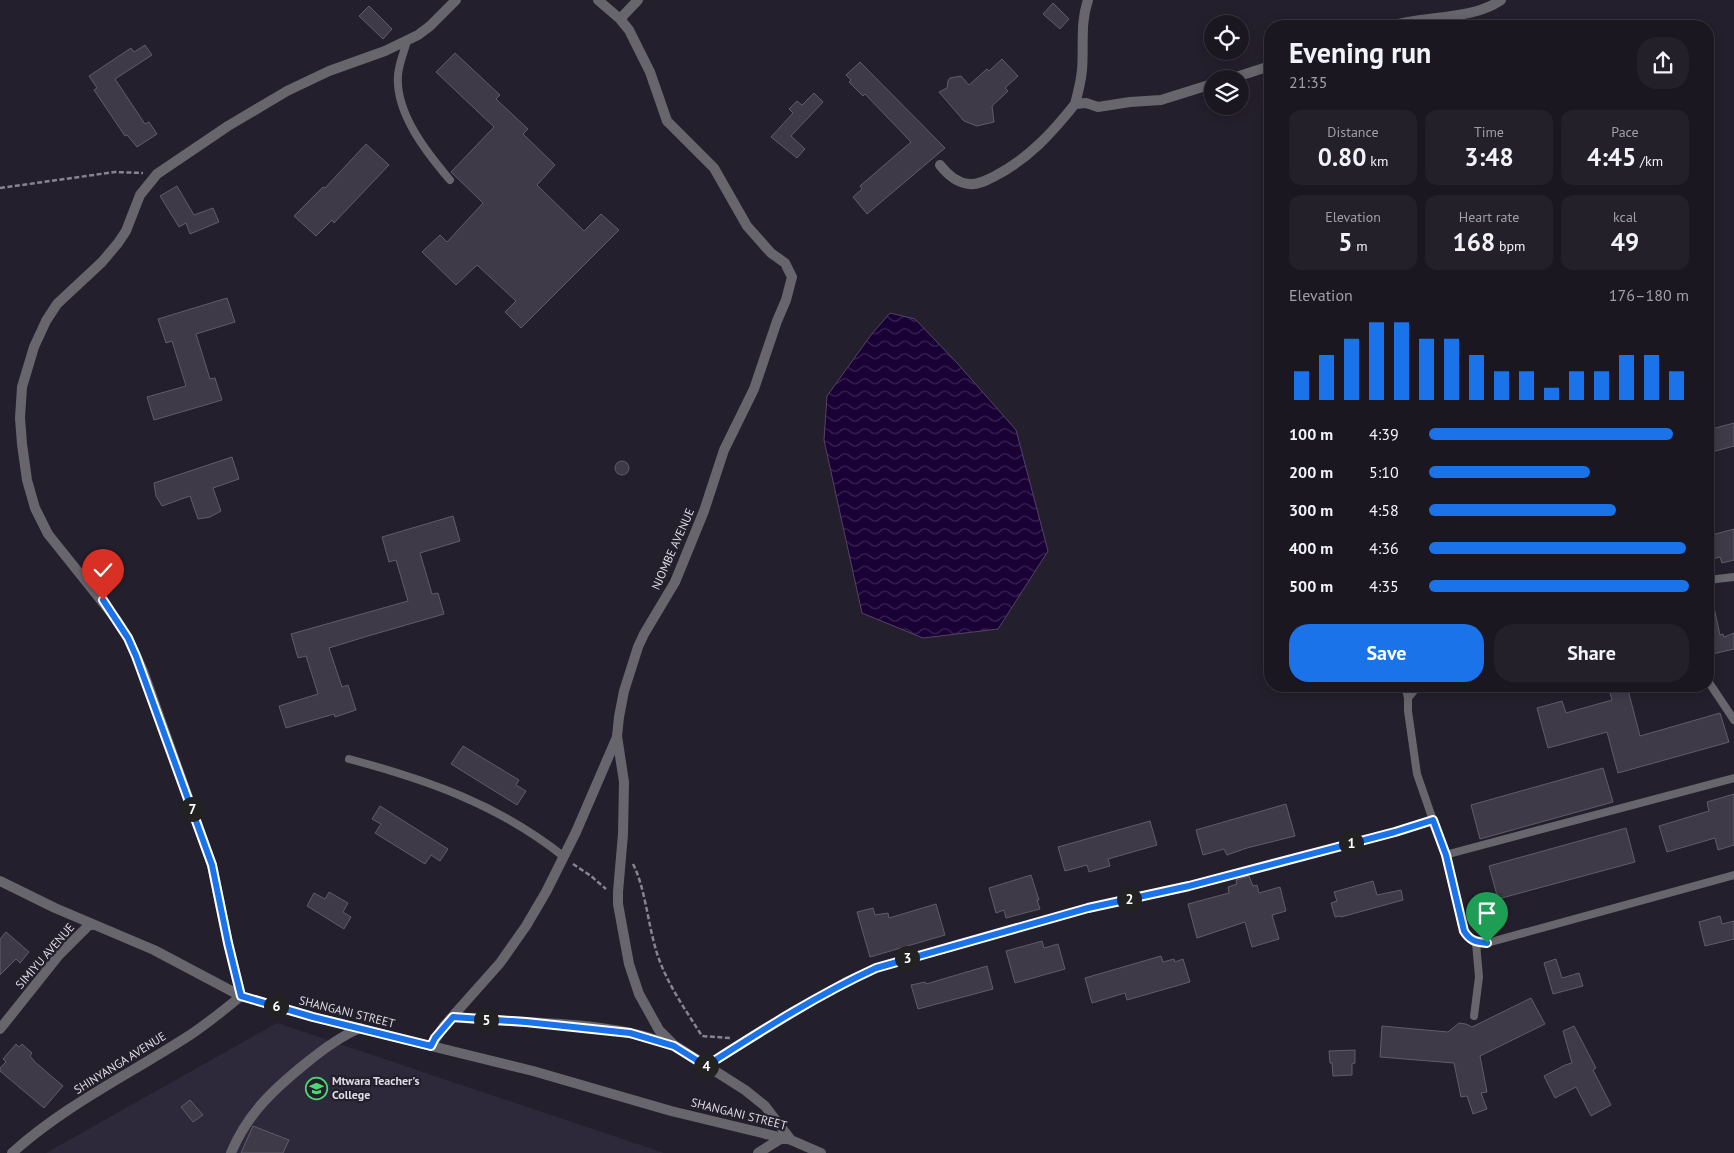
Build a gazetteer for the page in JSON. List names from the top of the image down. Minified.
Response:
{"streets":{"street":["NJOMBE AVENUE","SIMIYU AVENUE","SHANGANI STREET","SHINYANGA AVENUE"]},"crossings":[["NJOMBE AVENUE","SHANGANI STREET"],["SIMIYU AVENUE","SHANGANI STREET"],["SHANGANI STREET","SHINYANGA AVENUE"]],"places":{"school or university":["Mtwara Teacher's College"]},"page":{"heading":["Evening run","21:35"],"stats":[["Distance","0.80 km"],["Time","3:48"],["Pace","4:45 /km"],["Elevation","5 m"],["Heart rate","168 bpm"],["kcal","49"]],"chart":["Elevation","176–180 m"],"list":[{"name":"100 m","note":"4:39"},{"name":"200 m","note":"5:10"},{"name":"300 m","note":"4:58"},{"name":"400 m","note":"4:36"},{"name":"500 m","note":"4:35"}],"buttons":["Save","Share"],"pins":["7","1","2","3","6","5","4"]}}
